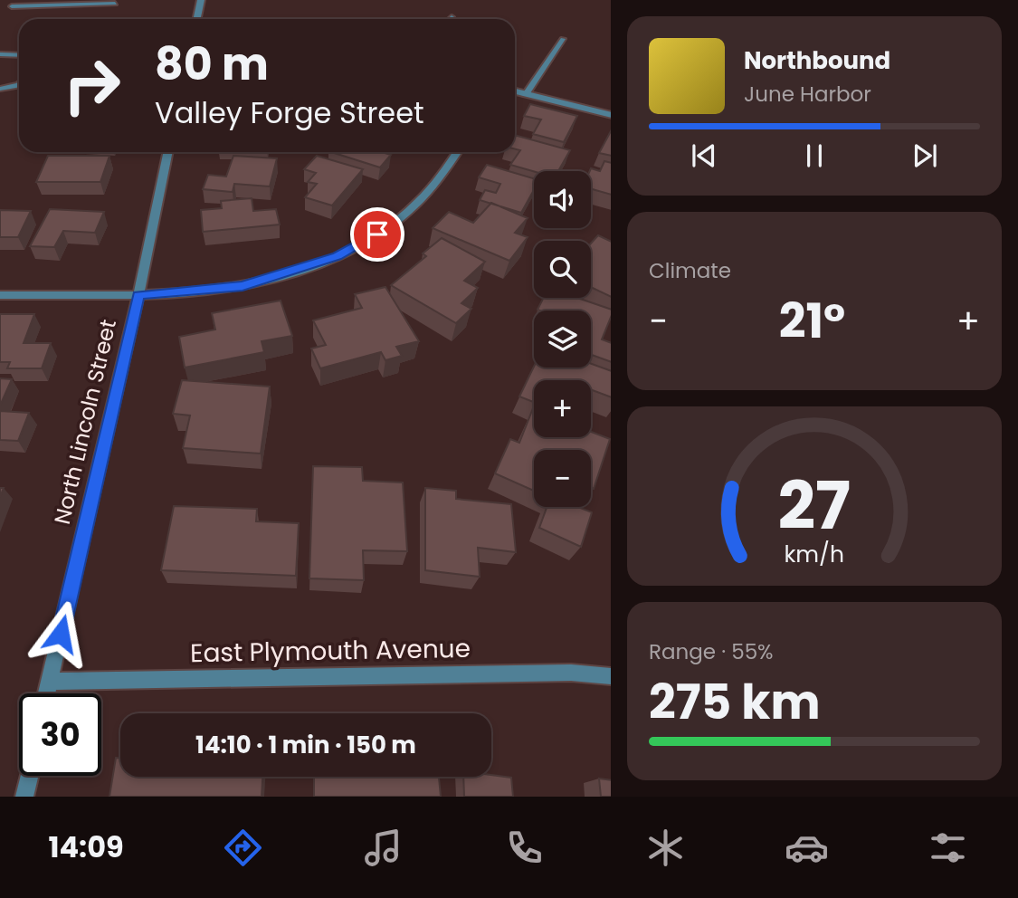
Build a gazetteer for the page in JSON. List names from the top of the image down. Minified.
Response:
{"streets":{"street":["North Lincoln Street","East Plymouth Avenue"]},"crossings":[["North Lincoln Street","East Plymouth Avenue"]],"page":{"turn":["80 m","Valley Forge Street"],"song":["Northbound","June Harbor"],"map_buttons":["+","−"],"tile":["Climate",["Range · 55%","275 km"]],"heat":["−","21°","+"],"limit":"30","trip":"14:10 · 1 min · 150 m","tabs":"14:09","gauge":["27","km/h"]}}
